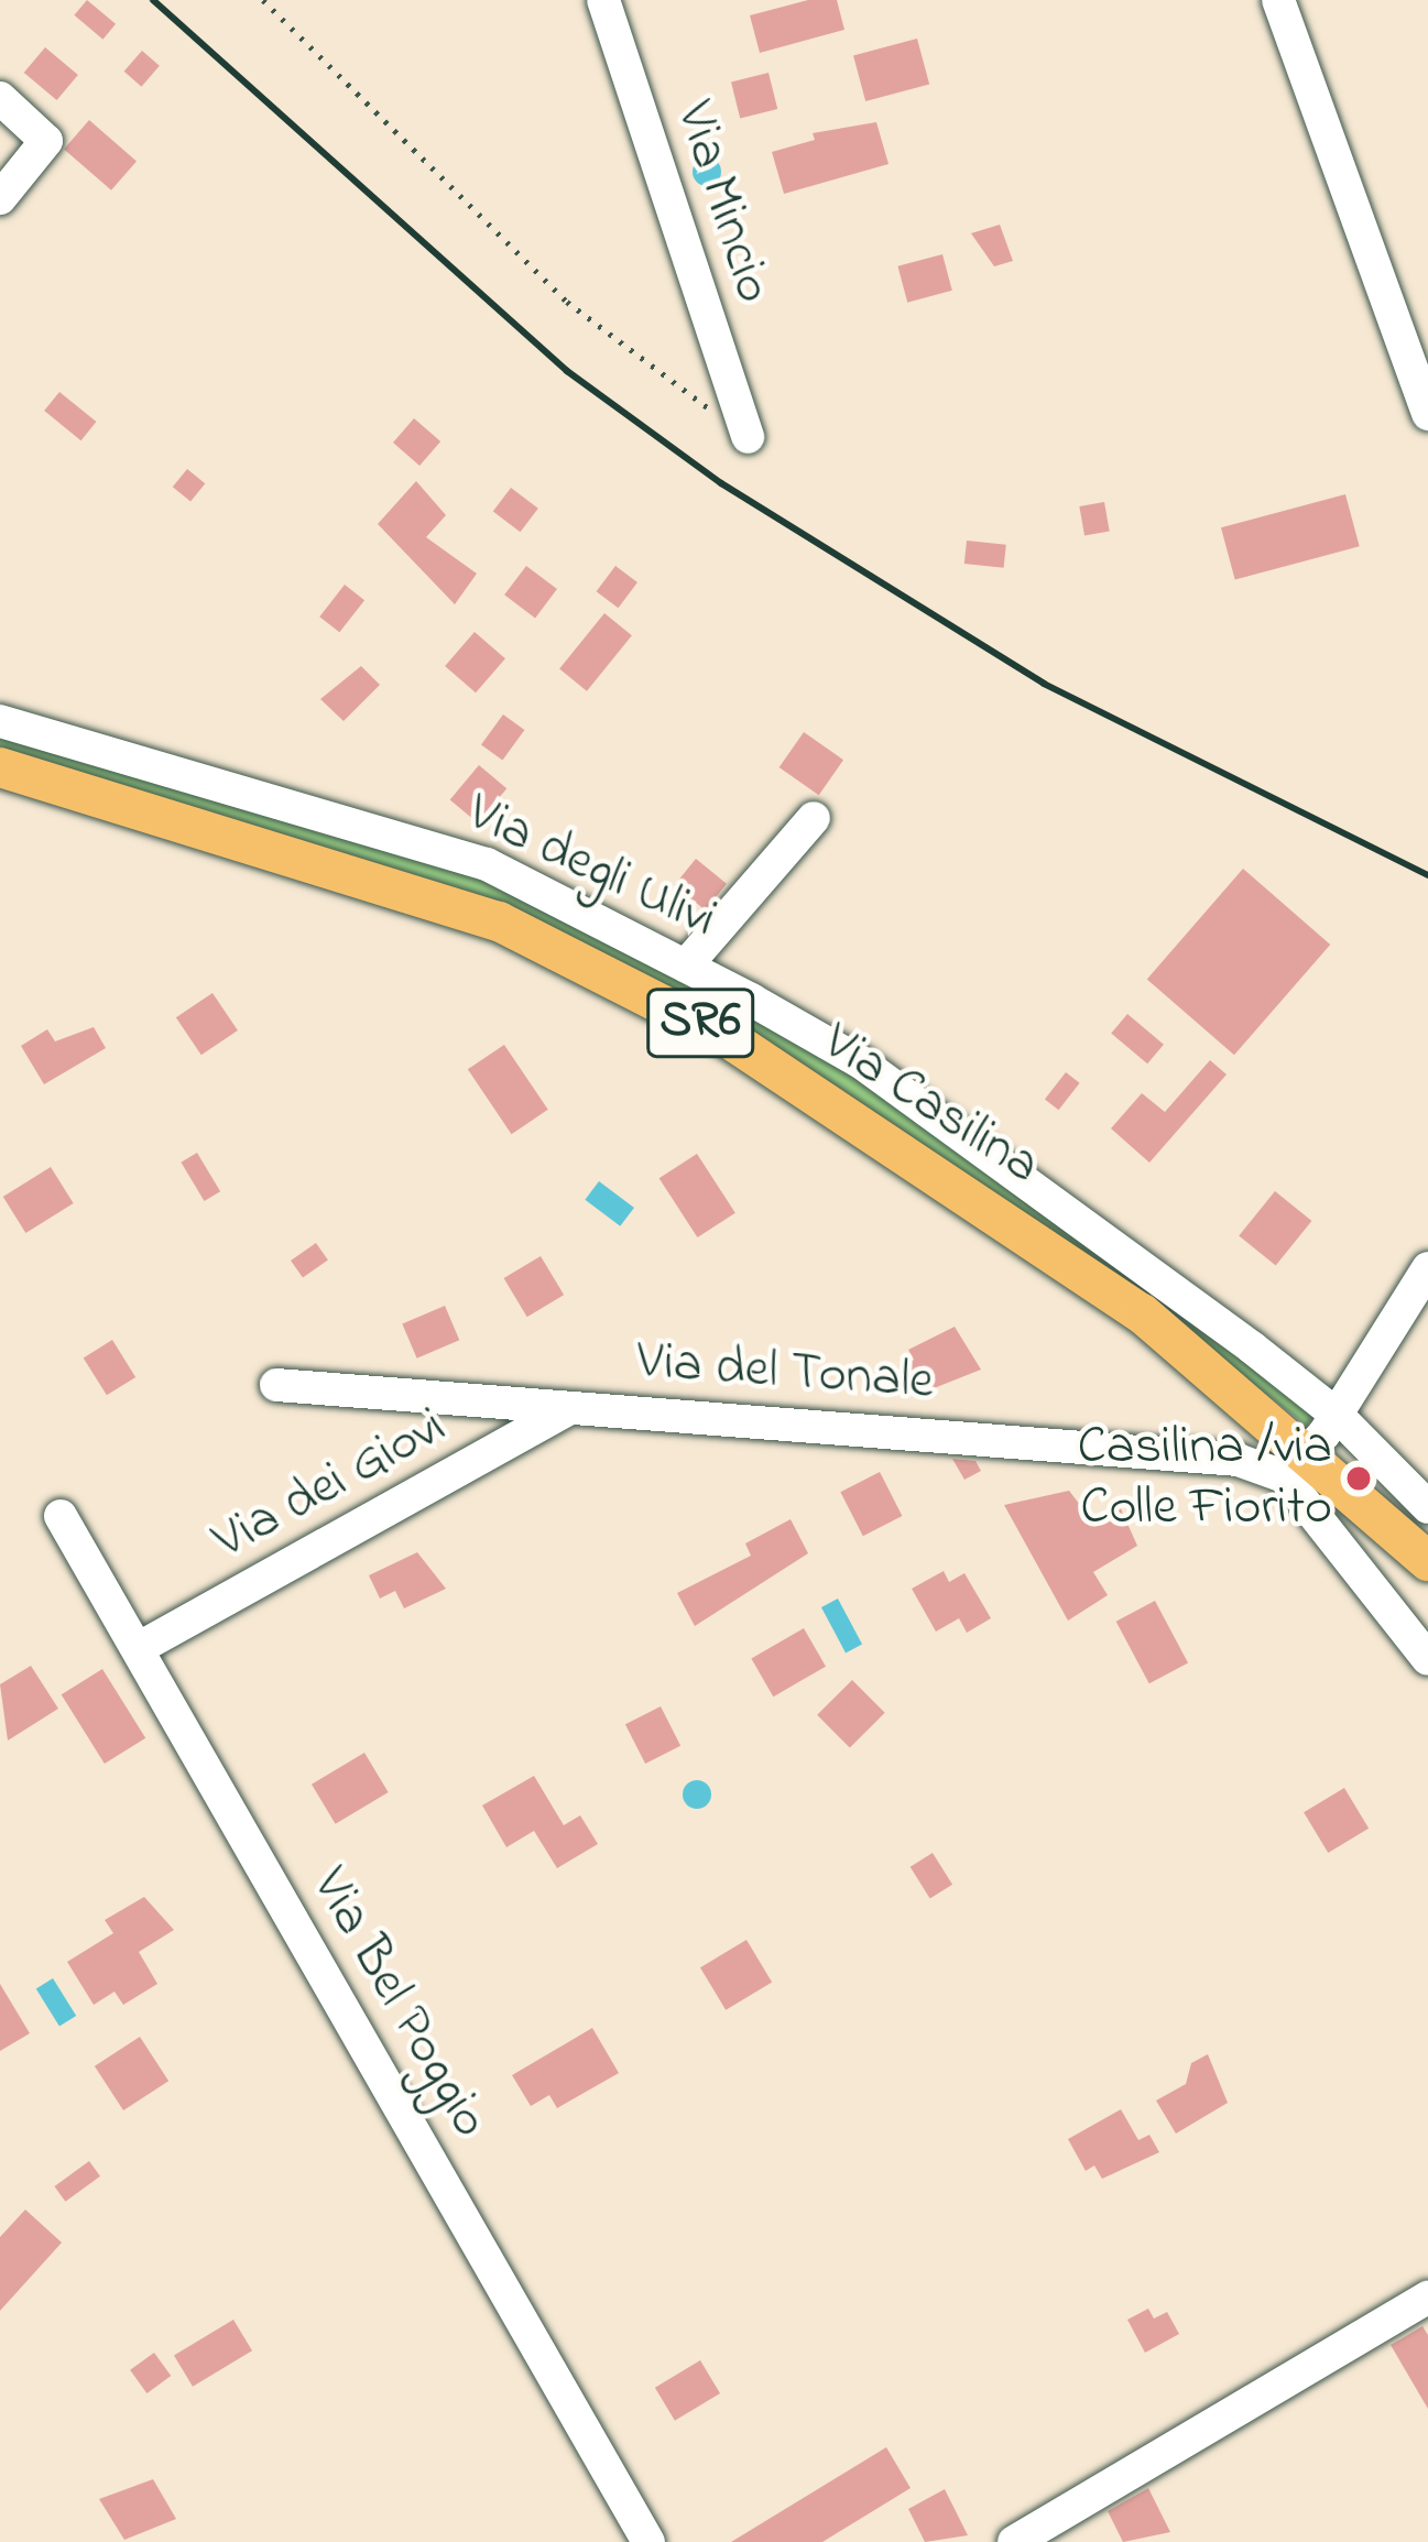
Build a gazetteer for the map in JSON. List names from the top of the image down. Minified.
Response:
{"streets":{"main road":["SR6","Via Casilina"],"street":["Via Mincio","Via degli Ulivi","Via del Tonale","Via dei Giovi","Via Bel Poggio"]},"crossings":[["Via Casilina","Via del Tonale"],["Via del Tonale","Via dei Giovi"],["Via dei Giovi","Via Bel Poggio"]],"places":["Casilina /via Colle Fiorito"]}
